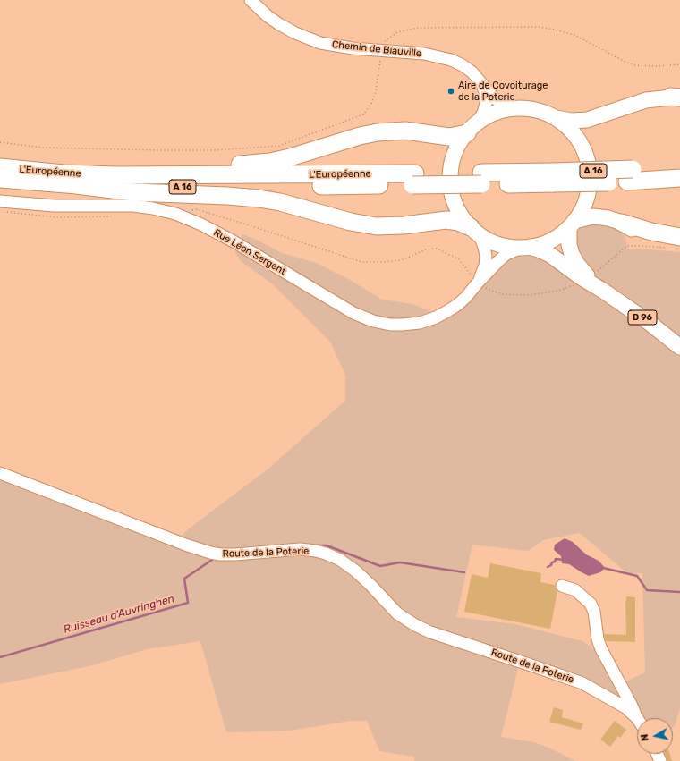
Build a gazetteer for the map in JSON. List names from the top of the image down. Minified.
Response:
{"streets":{"highway":["A 16","L'Européenne"],"main road":["D 96"],"street":["Chemin de Biauville","Rue Léon Sergent","Route de la Poterie"]},"water":["Ruisseau d'Auvringhen"],"places":["Aire de Covoiturage de la Poterie"],"north":"left"}
